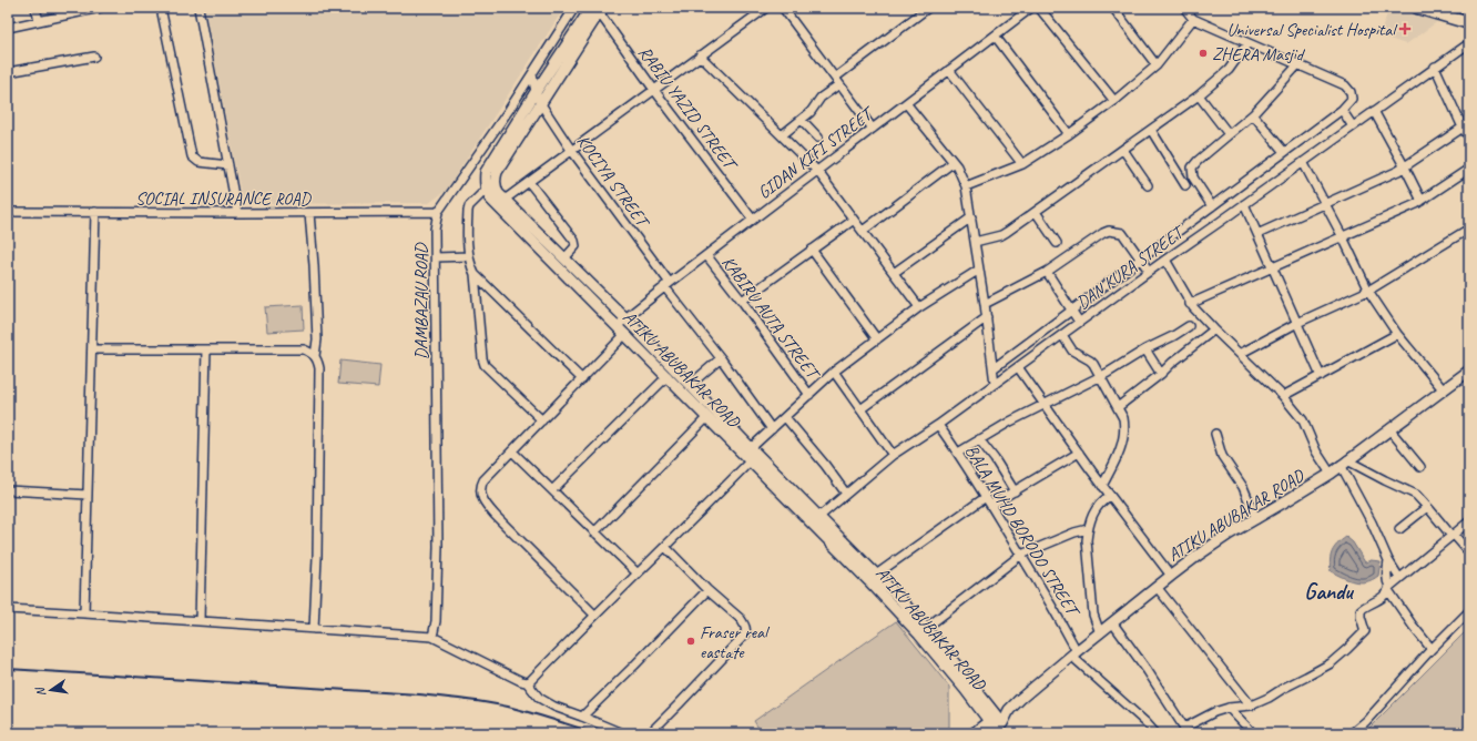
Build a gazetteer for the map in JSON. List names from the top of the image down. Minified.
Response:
{"streets":{"street":["RABIU YAZID STREET","GIDAN KIFI STREET","KOCIYA STREET","SOCIAL INSURANCE ROAD","DAN KURA STREET","DAMBAZAU ROAD","KABIRU AUTA STREET","ATIKU ABUBAKAR ROAD","BALA MUHD BORODO STREET"]},"crossings":[["RABIU YAZID STREET","GIDAN KIFI STREET"],["GIDAN KIFI STREET","KOCIYA STREET"],["GIDAN KIFI STREET","KABIRU AUTA STREET"],["GIDAN KIFI STREET","ATIKU ABUBAKAR ROAD"],["KOCIYA STREET","DAMBAZAU ROAD"],["SOCIAL INSURANCE ROAD","DAMBAZAU ROAD"],["DAN KURA STREET","ATIKU ABUBAKAR ROAD"],["DAN KURA STREET","BALA MUHD BORODO STREET"],["ATIKU ABUBAKAR ROAD","BALA MUHD BORODO STREET"]],"districts":["Gandu"],"places":{"health":["Universal Specialist Hospital"],"other":["ZHERA Masjid","Fraser real eastate"]},"north":"left"}
